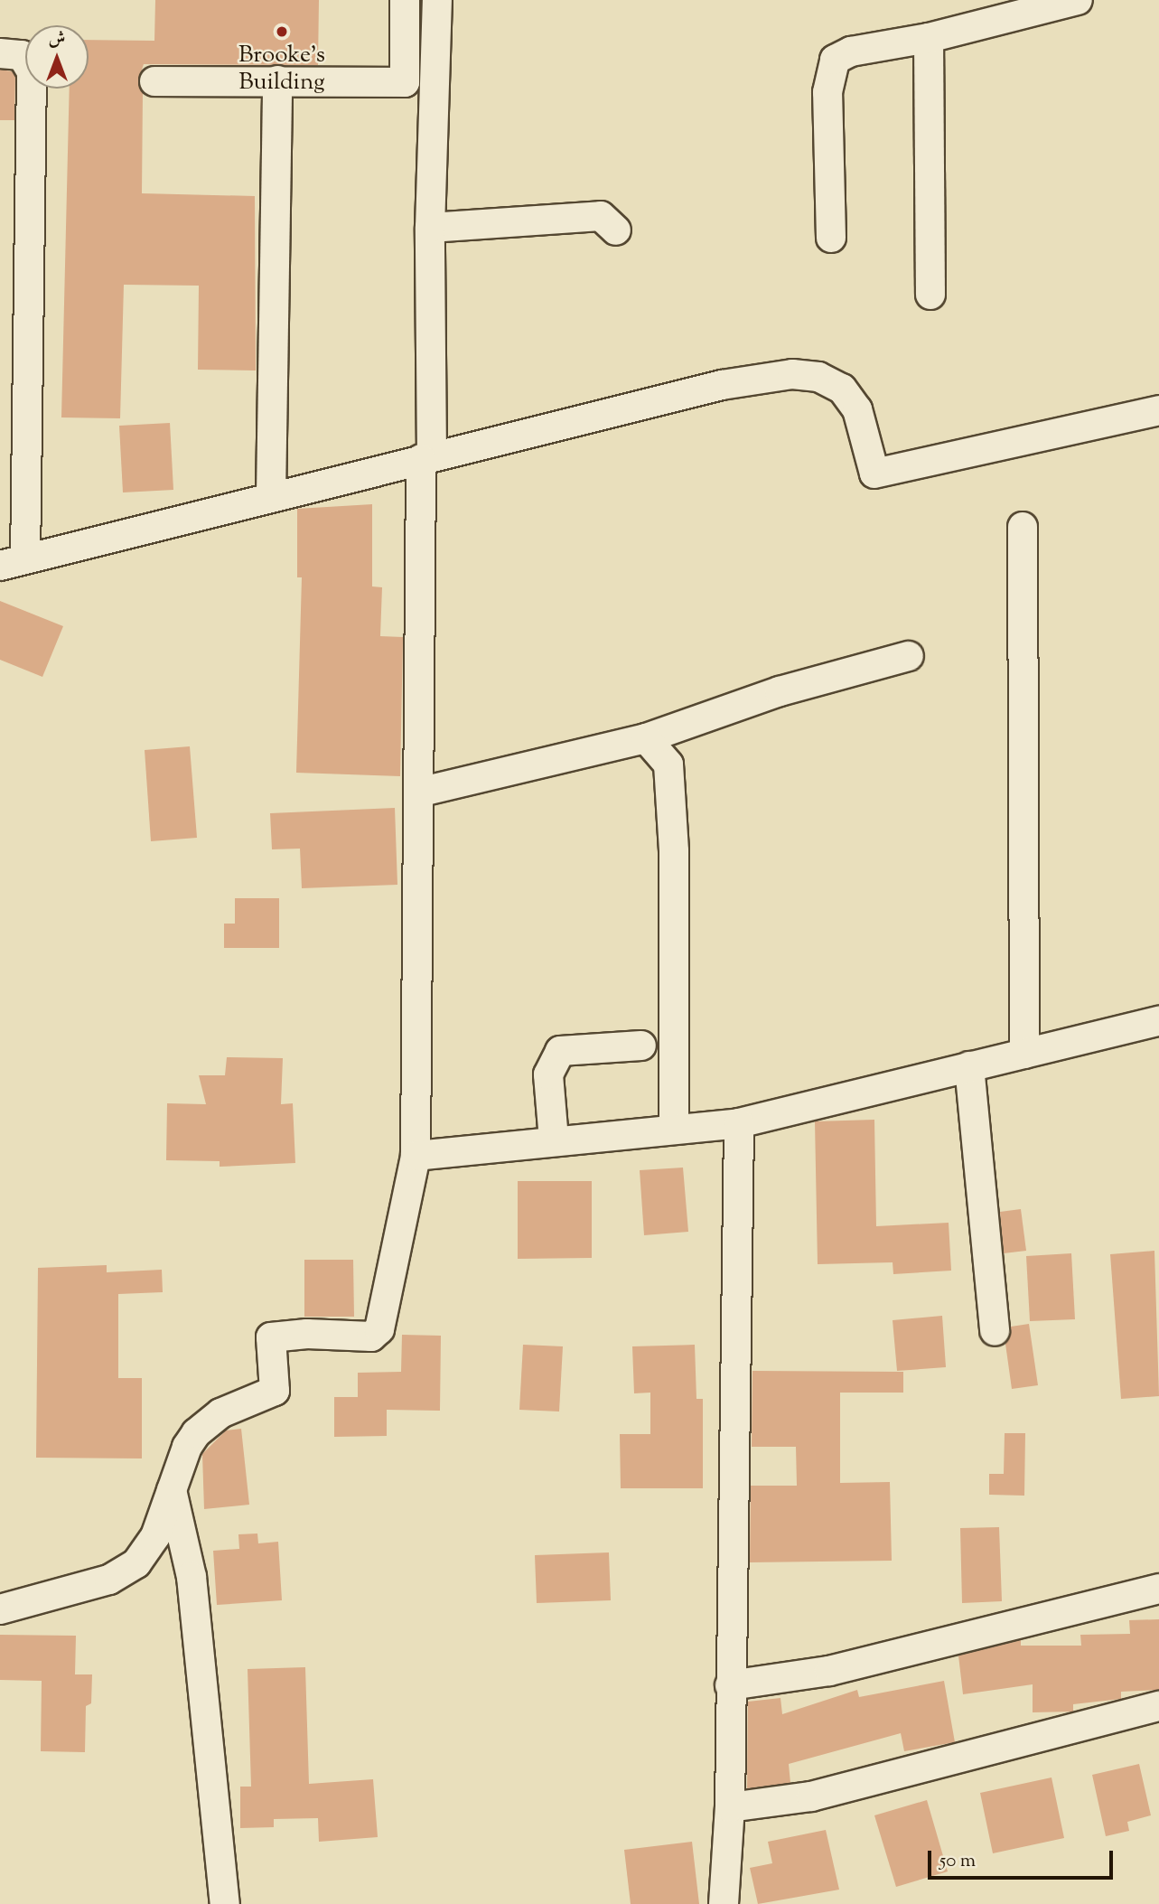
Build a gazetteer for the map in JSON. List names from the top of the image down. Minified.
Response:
{"places":["Brooke's Building"],"scale_bar":"50 m","north":"top"}
